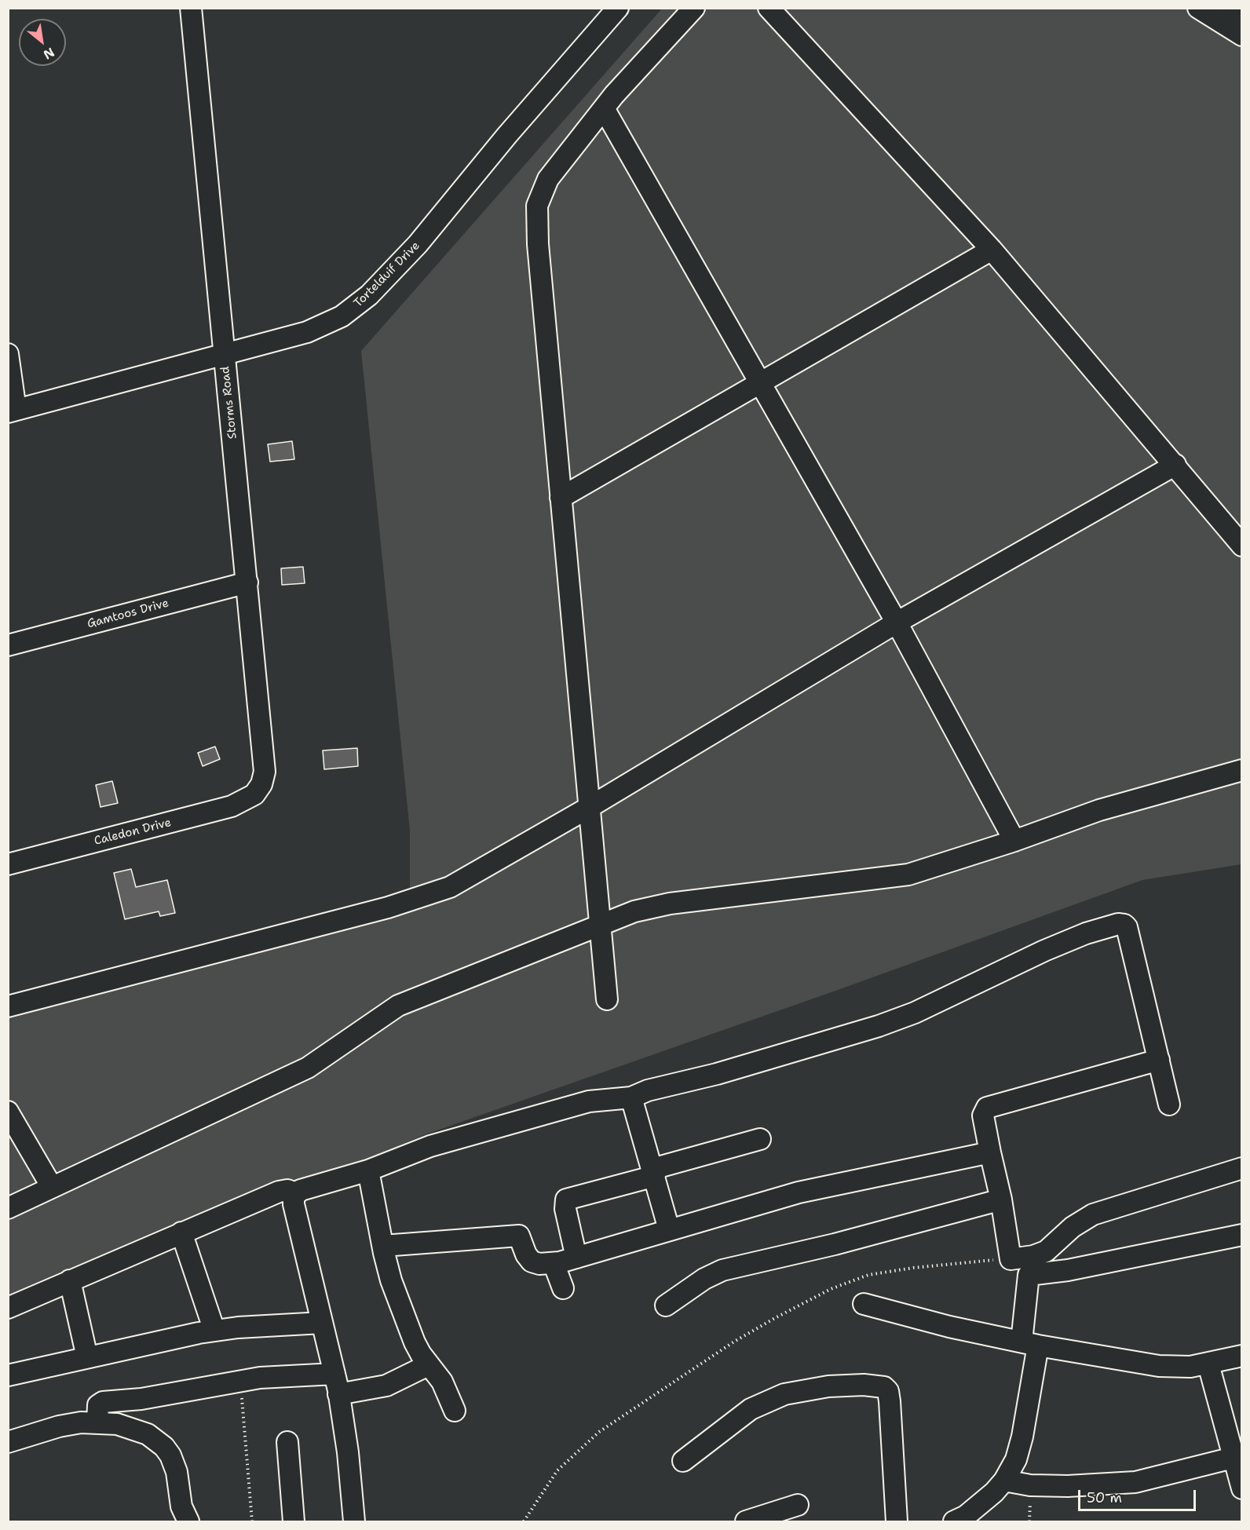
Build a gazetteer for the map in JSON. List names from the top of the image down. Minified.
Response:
{"streets":{"street":["Tortelduif Drive","Storms Road","Gamtoos Drive","Caledon Drive"]},"crossings":[["Tortelduif Drive","Storms Road"],["Storms Road","Gamtoos Drive"],["Storms Road","Caledon Drive"]],"scale_bar":"50 m","north":"bottom right"}
